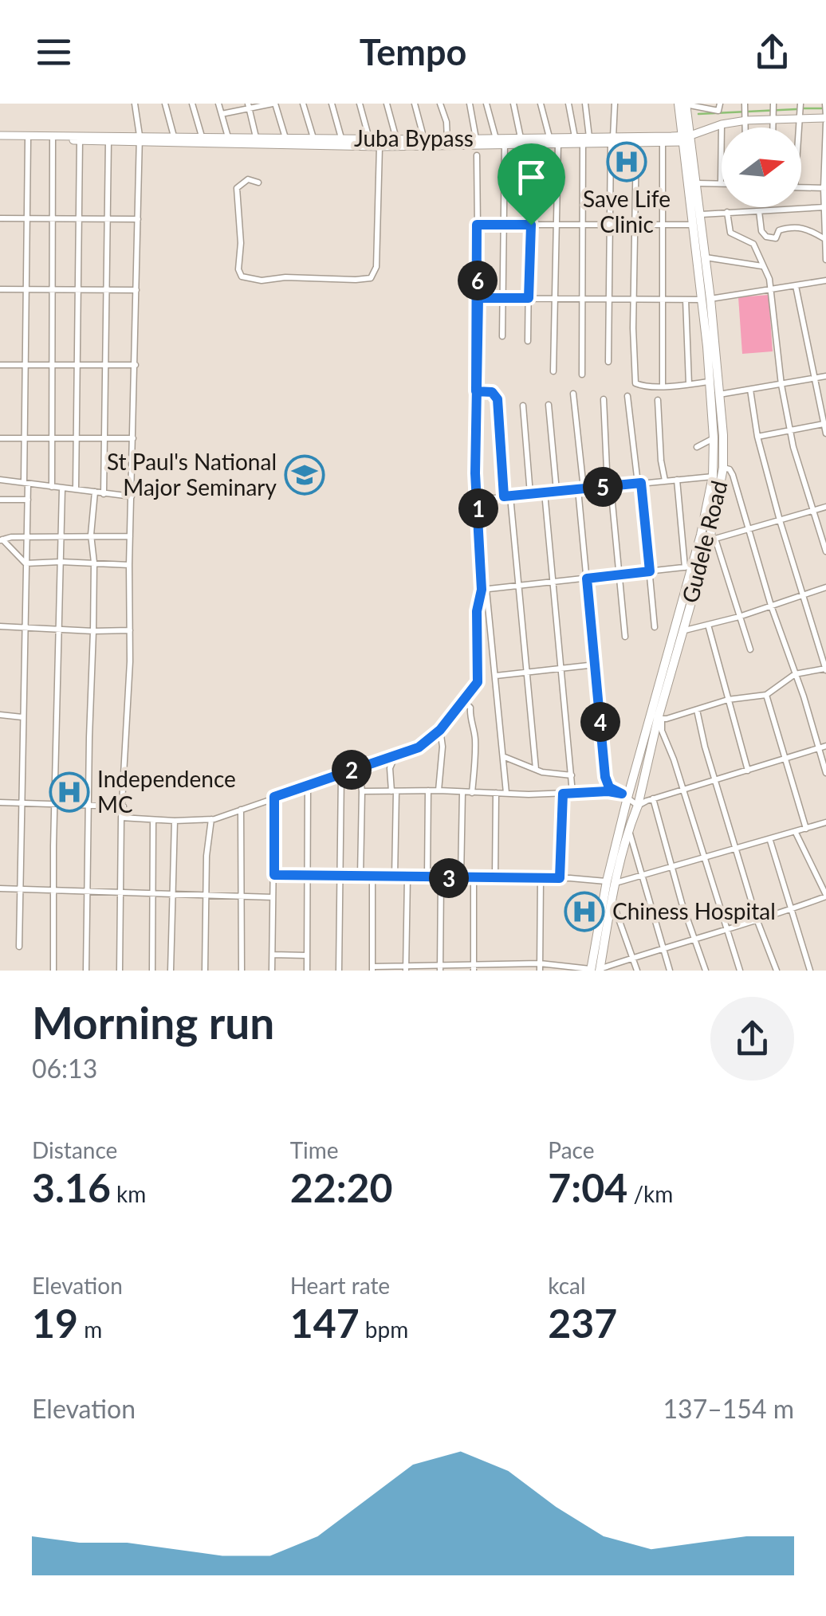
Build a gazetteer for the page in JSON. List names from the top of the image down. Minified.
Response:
{"streets":{"highway":["Gudele Road"],"main road":["Juba Bypass"]},"crossings":[["Juba Bypass","Gudele Road"]],"places":{"hospital":["Save Life Clinic","Independence MC","Chiness Hospital"],"school or university":["St Paul's National Major Seminary"]},"north":"right","page":{"header":"Tempo","pins":["6","5","1","4","2","3"],"heading":["Morning run","06:13"],"stats":[["Distance","3.16 km"],["Time","22:20"],["Pace","7:04 /km"],["Elevation","19 m"],["Heart rate","147 bpm"],["kcal","237"]],"chart":["Elevation","137–154 m"]}}
